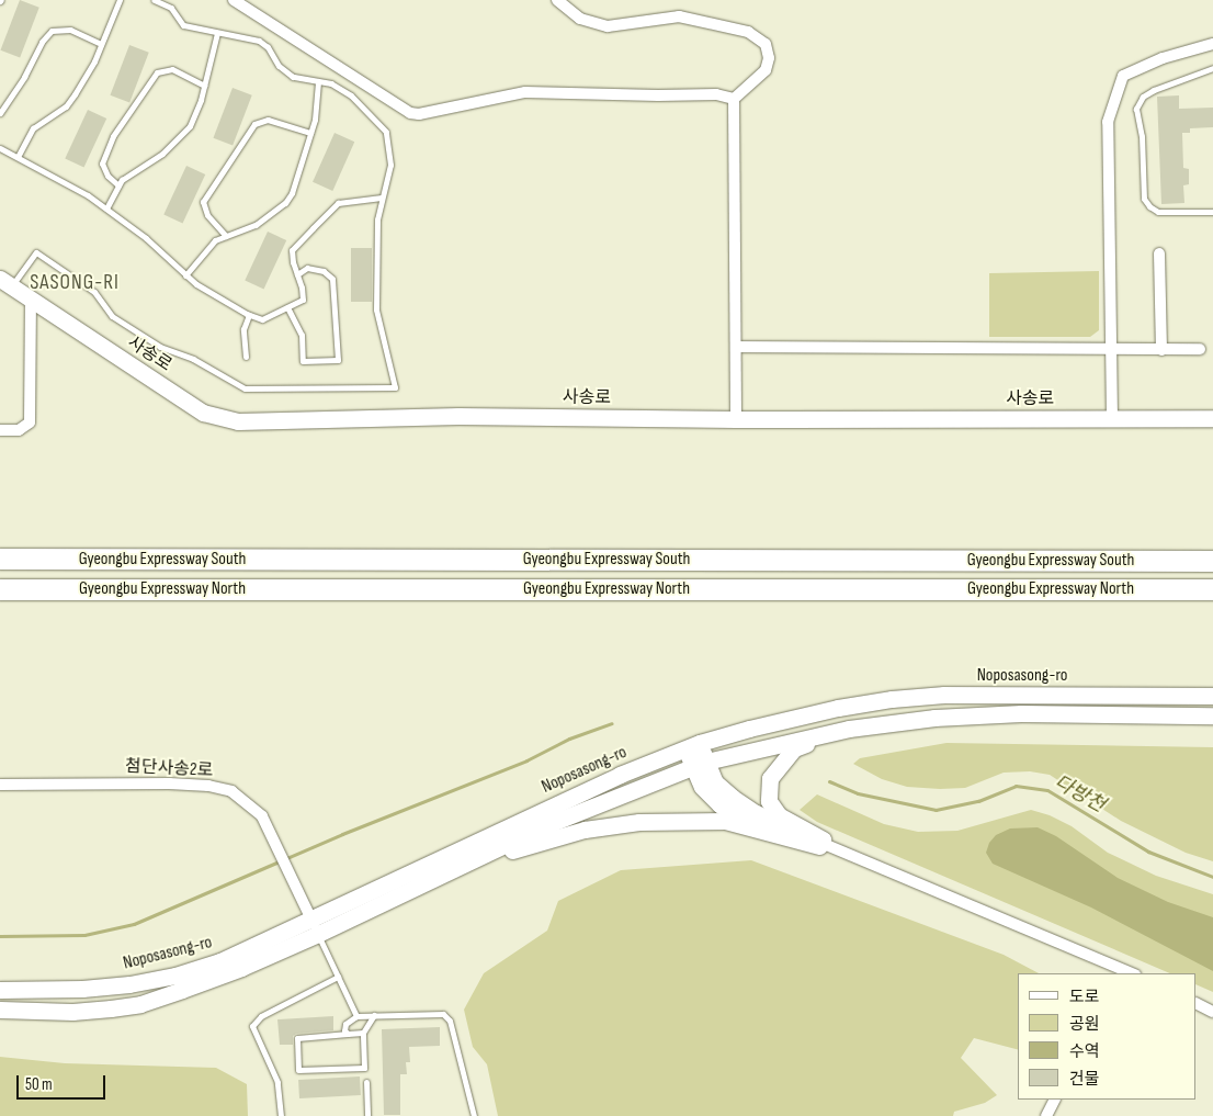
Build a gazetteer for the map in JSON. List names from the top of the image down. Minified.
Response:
{"streets":{"highway":["Gyeongbu Expressway South","Gyeongbu Expressway North"],"main road":["사송로","Noposasong-ro"],"street":["첨단사송2로"]},"crossings":[["Noposasong-ro","첨단사송2로"]],"districts":["SASONG-RI"],"water":["다방천"],"legend":["도로","공원","수역","건물"],"scale_bar":"50 m"}
